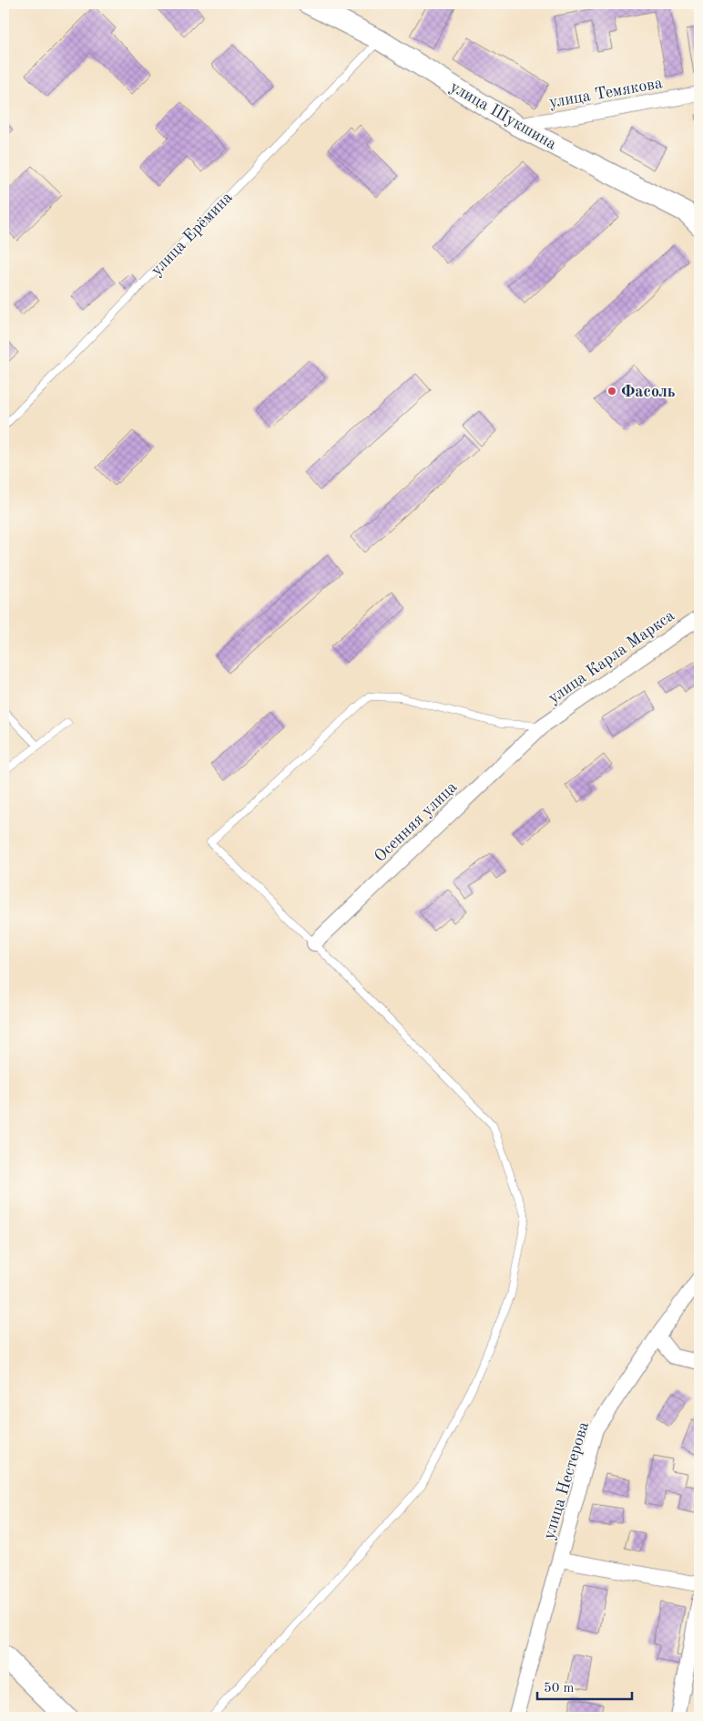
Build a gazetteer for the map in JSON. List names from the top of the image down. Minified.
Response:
{"streets":{"street":["улица Темякова","улица Шукшина","улица Карла Маркса","Осенняя улица","улица Нестерова"],"lane":["улица Ерёмина"]},"crossings":[["улица Темякова","улица Шукшина"],["улица Шукшина","улица Ерёмина"],["улица Карла Маркса","Осенняя улица"]],"places":["Фасоль"],"scale_bar":"50 m"}
